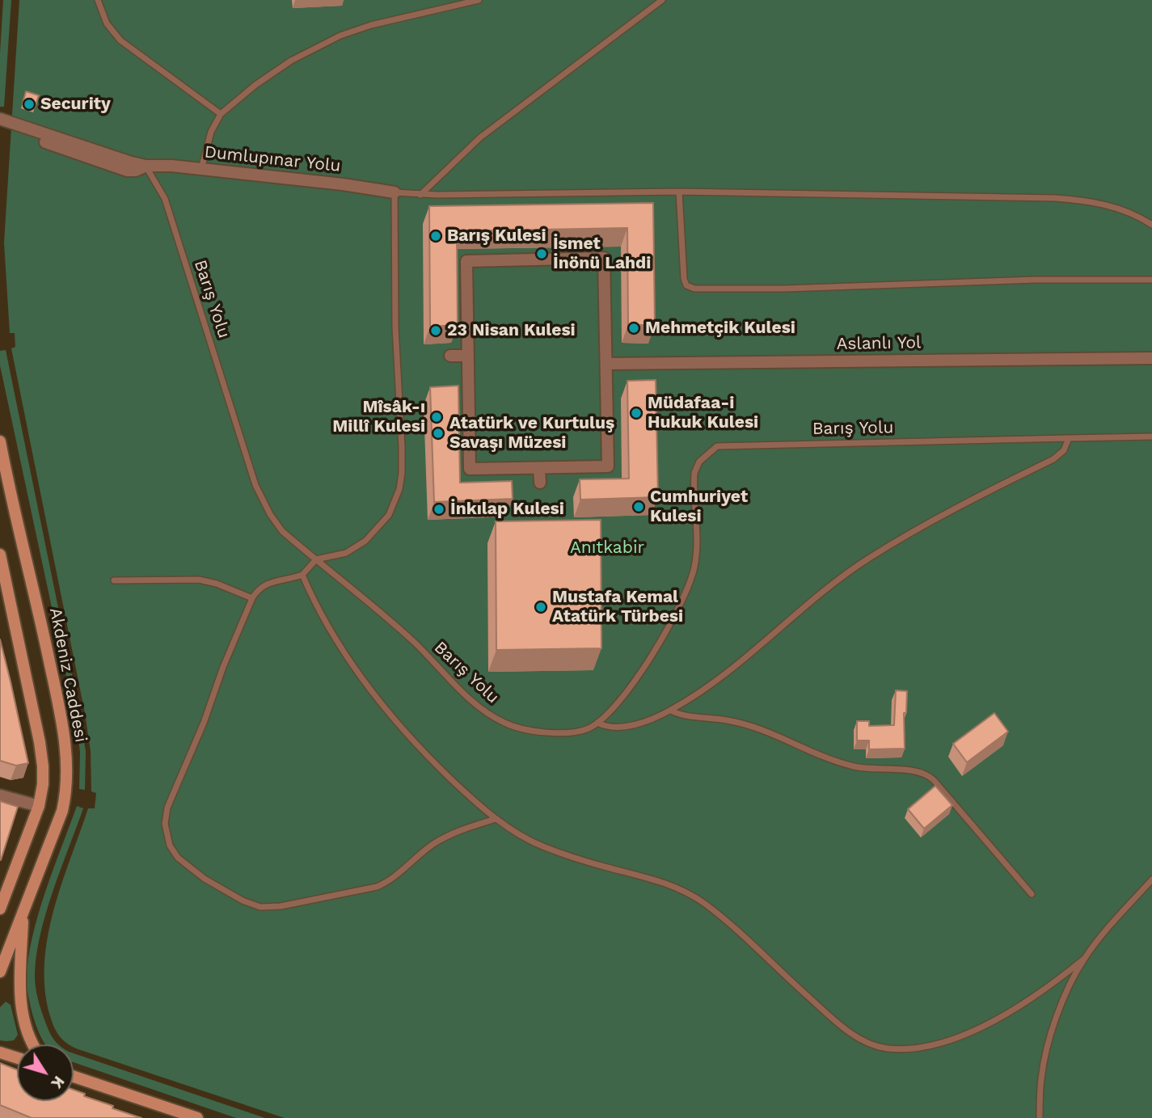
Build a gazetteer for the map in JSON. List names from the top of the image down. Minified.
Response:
{"streets":{"main road":["Akdeniz Caddesi"],"street":["Dumlupınar Yolu","Aslanlı Yol"],"lane":["Barış Yolu"]},"crossings":[["Dumlupınar Yolu","Barış Yolu"]],"parks":["Anıtkabir"],"places":["Security","Barış Kulesi","İsmet İnönü Lahdi","Mehmetçik Kulesi","23 Nisan Kulesi","Müdafaa-i Hukuk Kulesi","Mîsâk-ı Millî Kulesi","Atatürk ve Kurtuluş Savaşı Müzesi","Cumhuriyet Kulesi","İnkılap Kulesi","Mustafa Kemal Atatürk Türbesi"],"north":"bottom right"}
